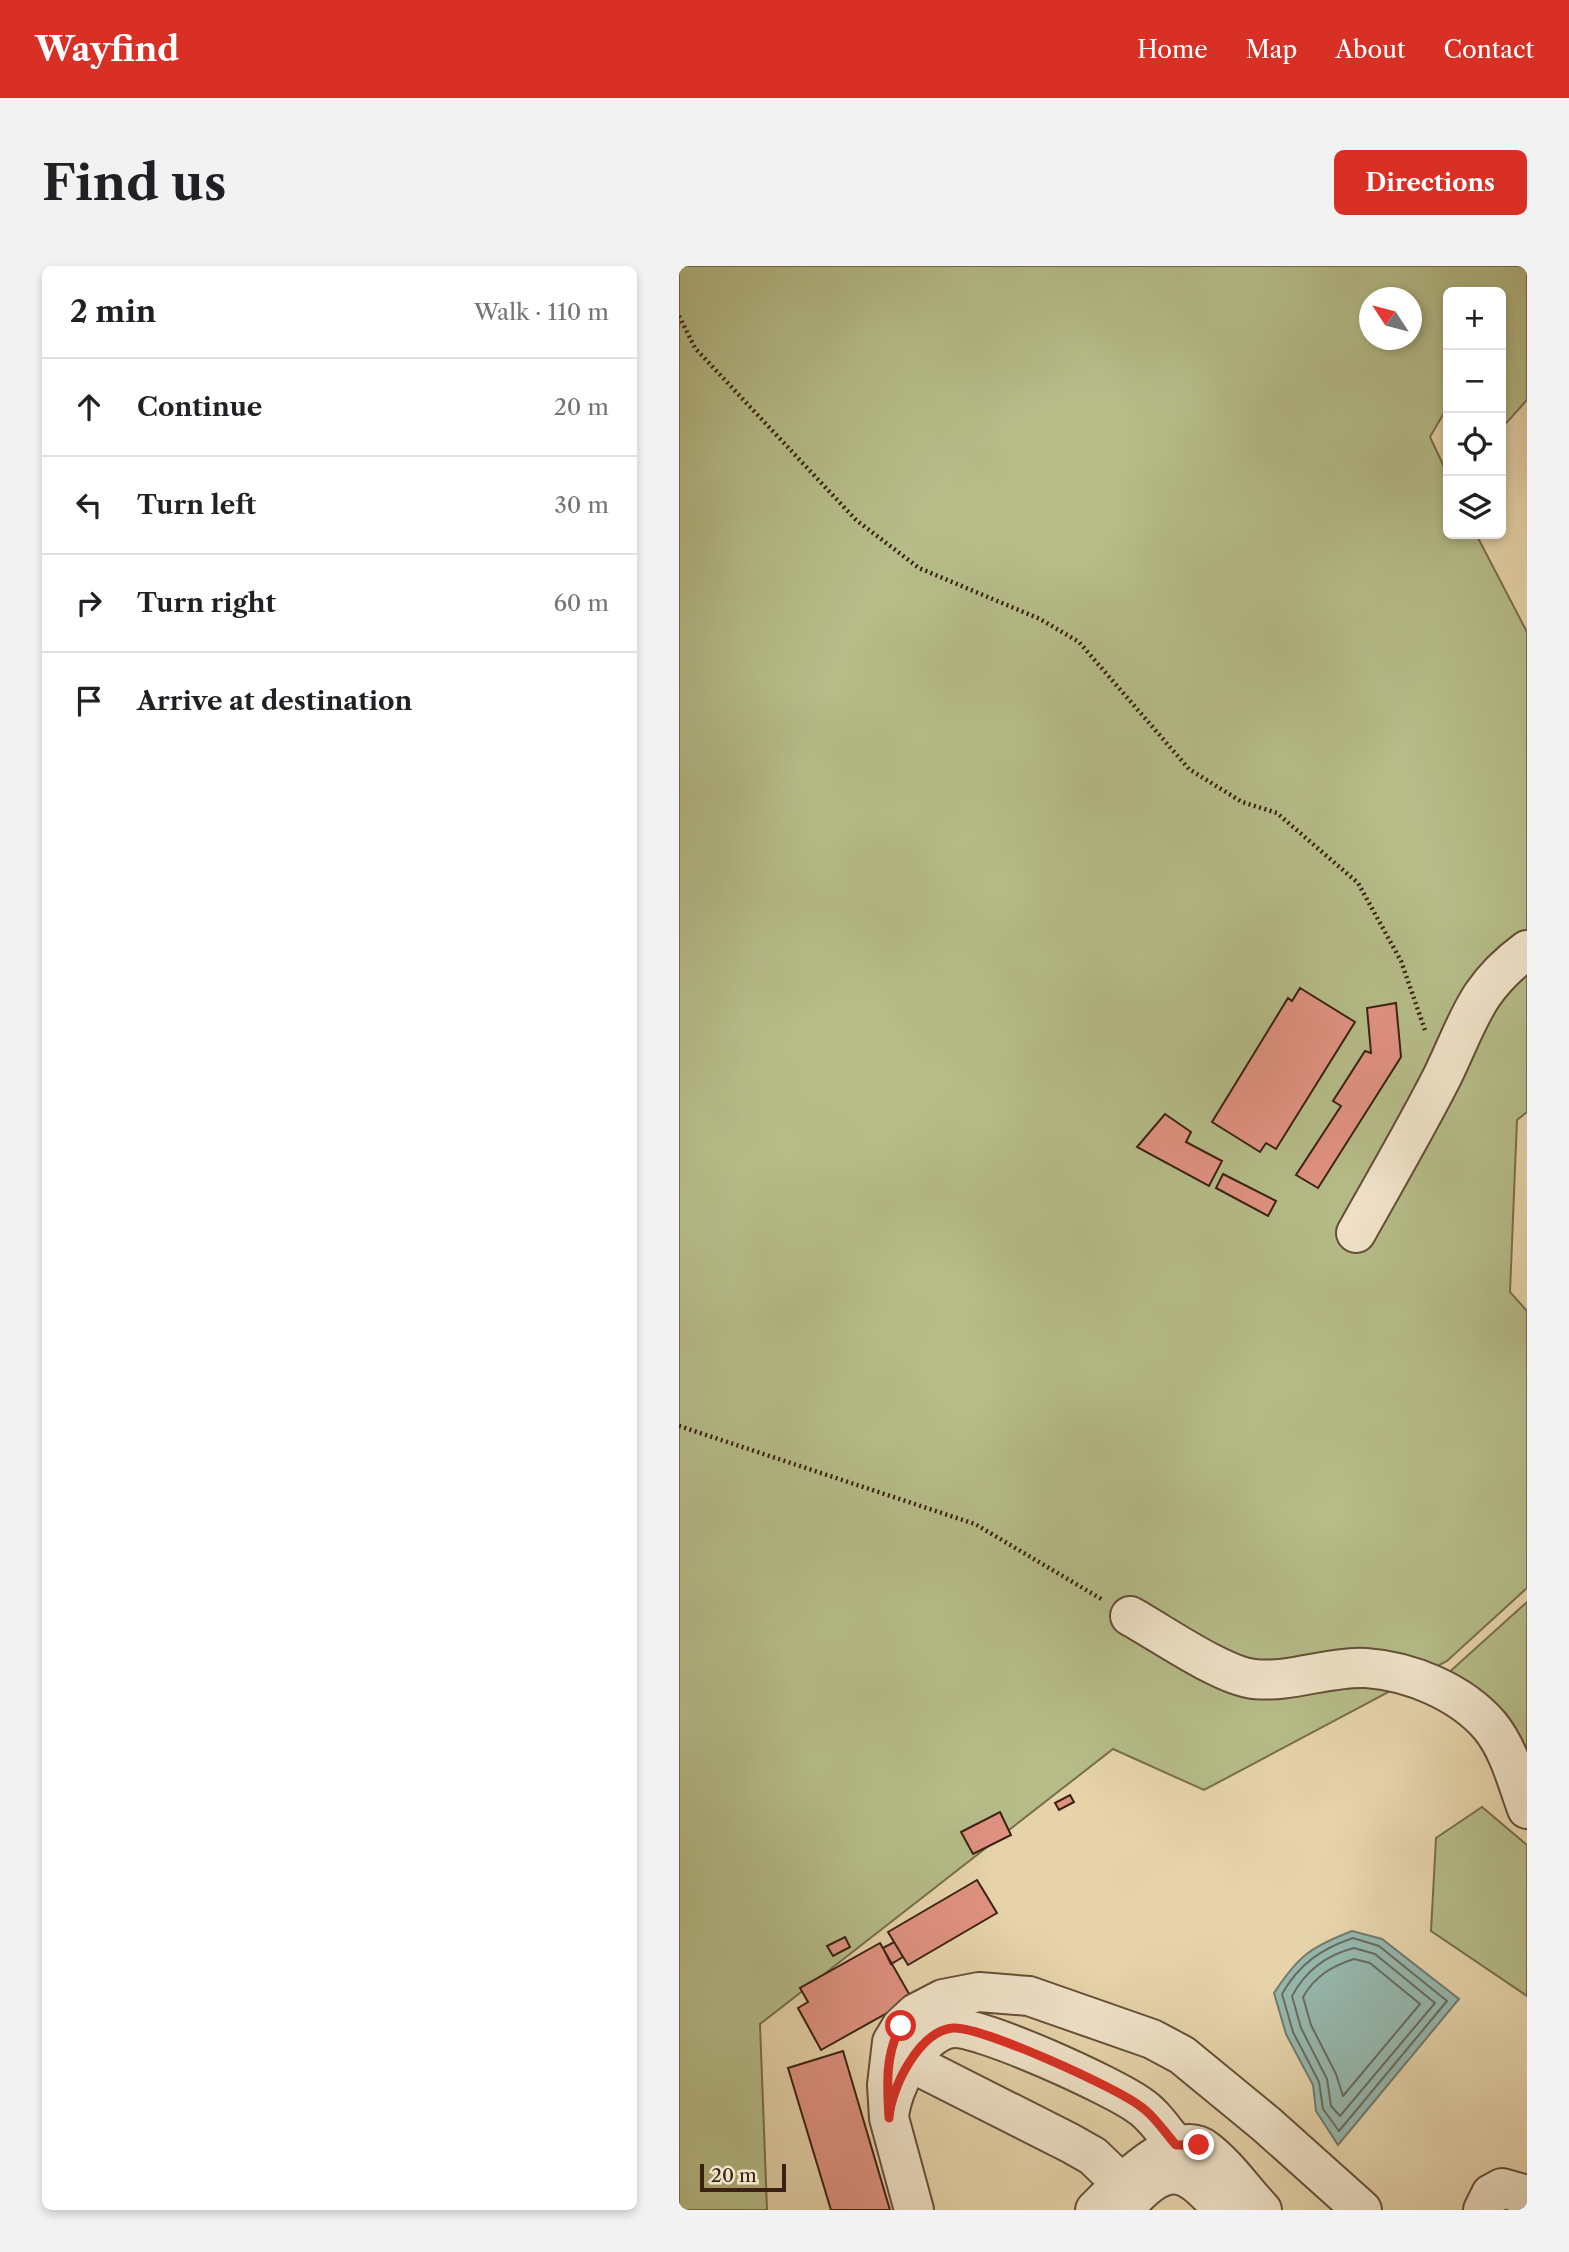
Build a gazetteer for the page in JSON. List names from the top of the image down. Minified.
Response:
{"scale_bar":"20 m","north":"top left","page":{"header":"Wayfind","nav":["Home","Map","About","Contact"],"buttons":"Directions","title":"Find us","heading":["2 min","Walk · 110 m"],"map_buttons":["+","−"],"list":[["Continue","20 m"],["Turn left","30 m"],["Turn right","60 m"],"Arrive at destination"],"scale":"20 m"}}
